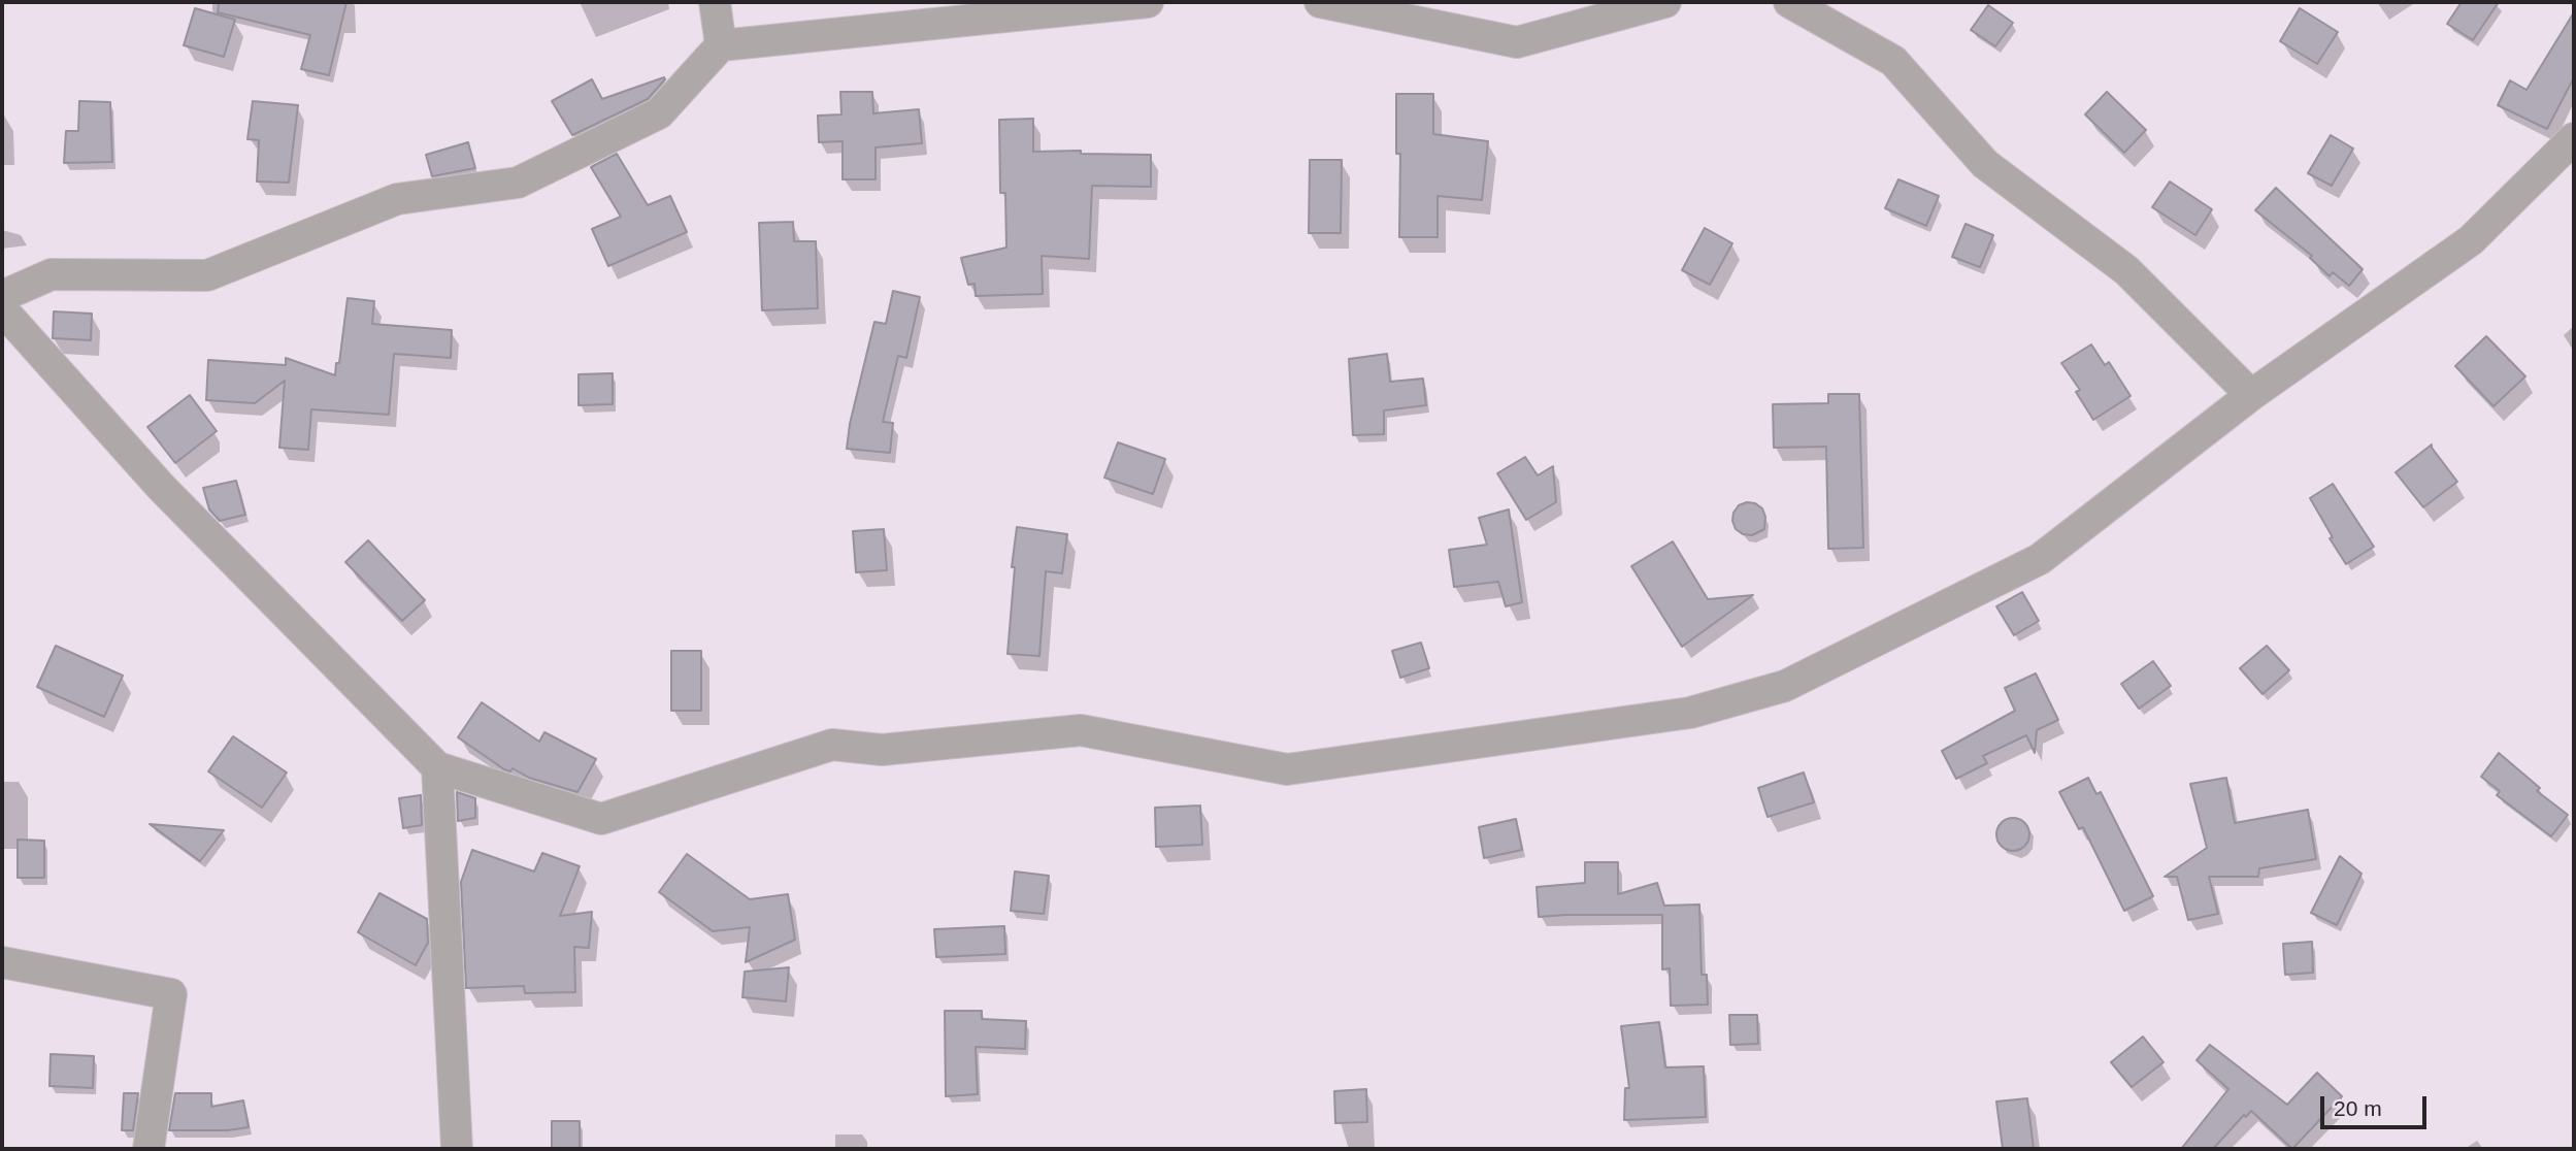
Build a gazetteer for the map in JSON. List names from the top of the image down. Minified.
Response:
{"scale_bar":"20 m"}
